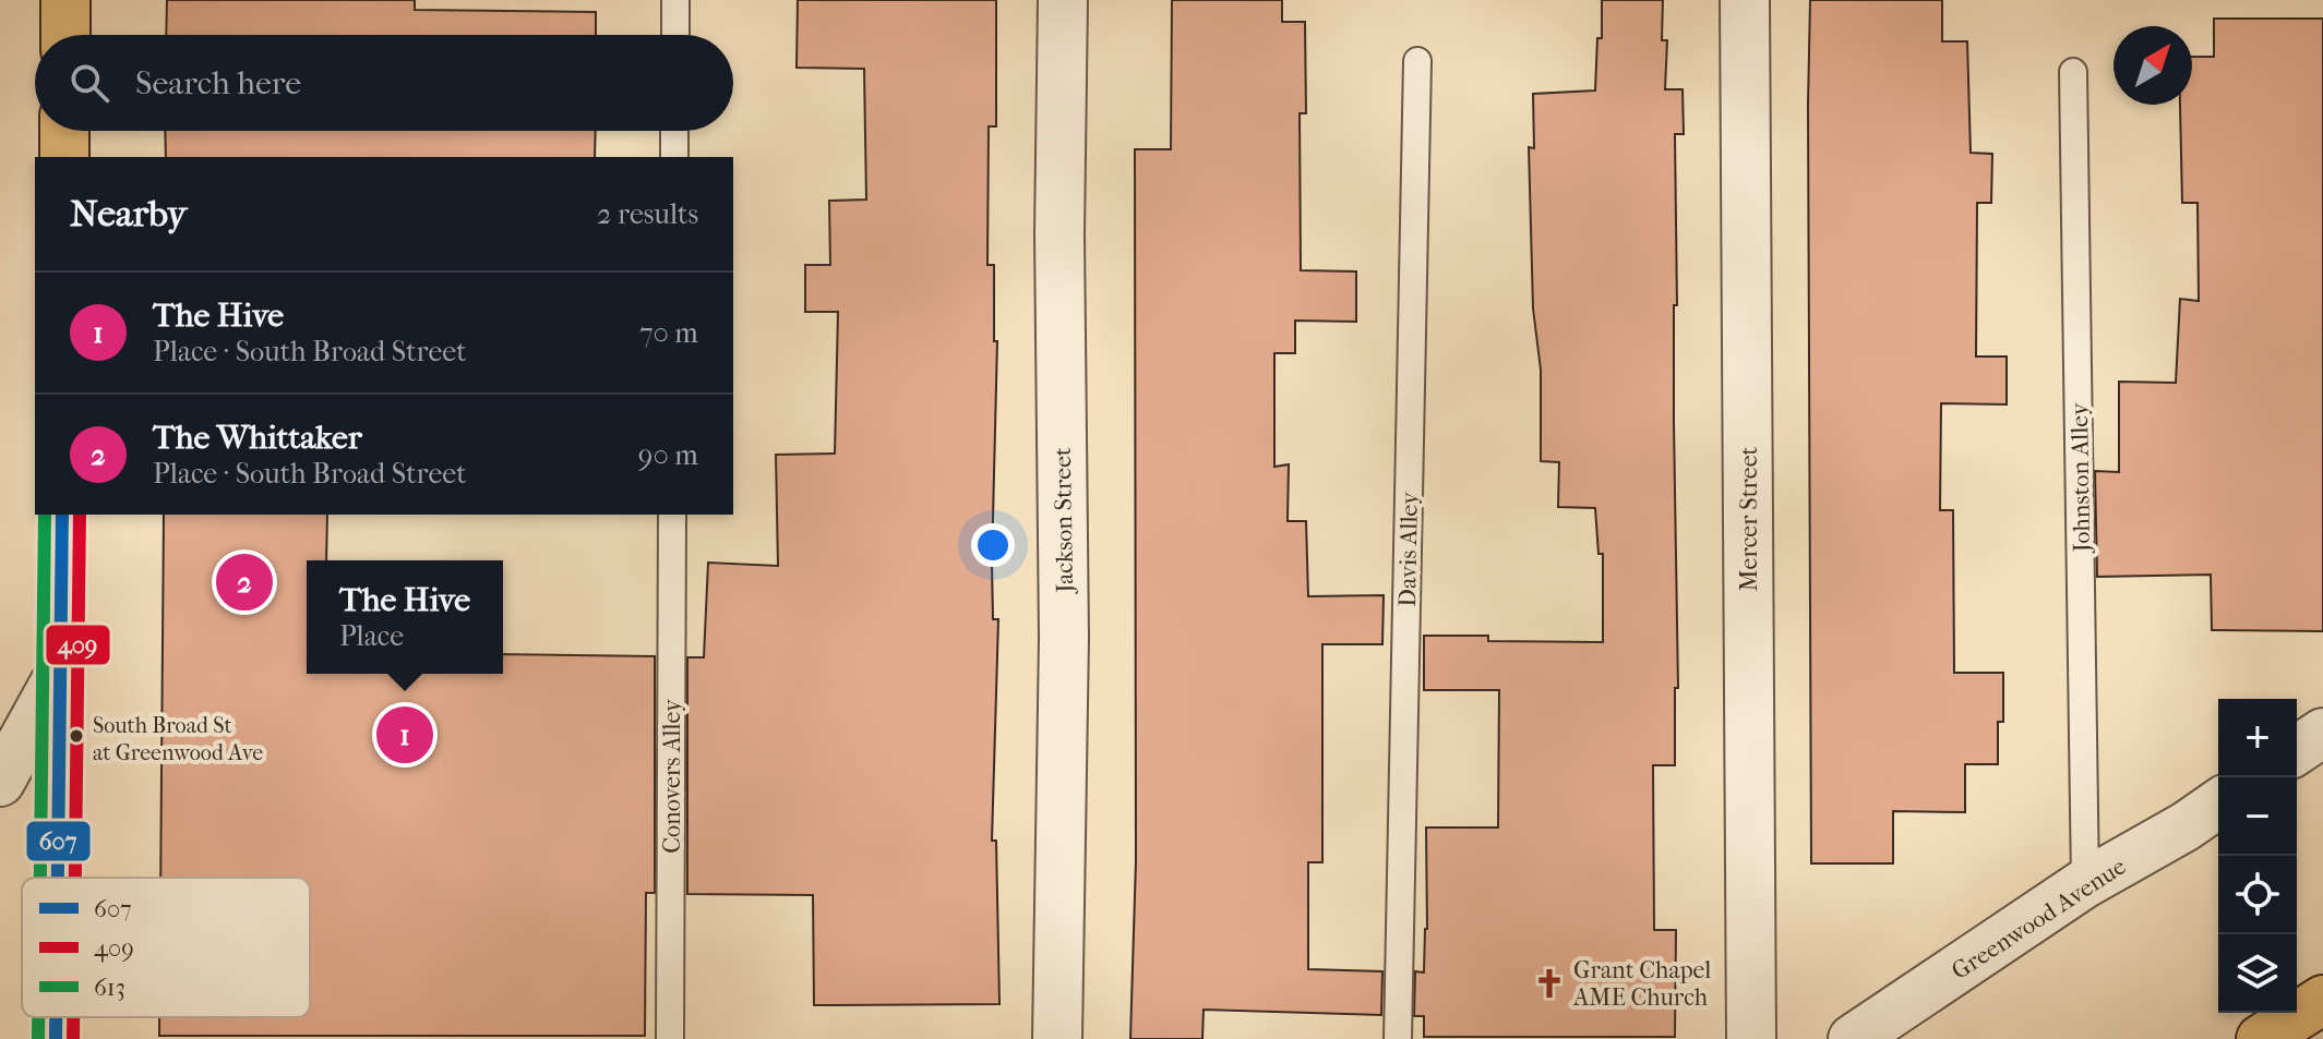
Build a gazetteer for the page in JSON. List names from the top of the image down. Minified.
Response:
{"streets":{"street":["Mercer Street","Jackson Street","Greenwood Avenue"],"lane":["Johnston Alley","Davis Alley","Conovers Alley"]},"crossings":[["Johnston Alley","Greenwood Avenue"]],"places":{"other":["South Broad St at Greenwood Ave"],"church":["Grant Chapel AME Church"]},"lines":["transit line 607","transit line 409","transit line 613"],"legend":["607","409","613"],"north":"top right","page":{"search":"Search here","heading":["Nearby","2 results"],"list":[{"mark":"1","name":"The Hive","note":"Place · South Broad Street","value":"70 m"},{"mark":"2","name":"The Whittaker","note":"Place · South Broad Street","value":"90 m"}],"pins":["2","1"],"popup":["The Hive","Place"],"map_buttons":["+","−"]}}
